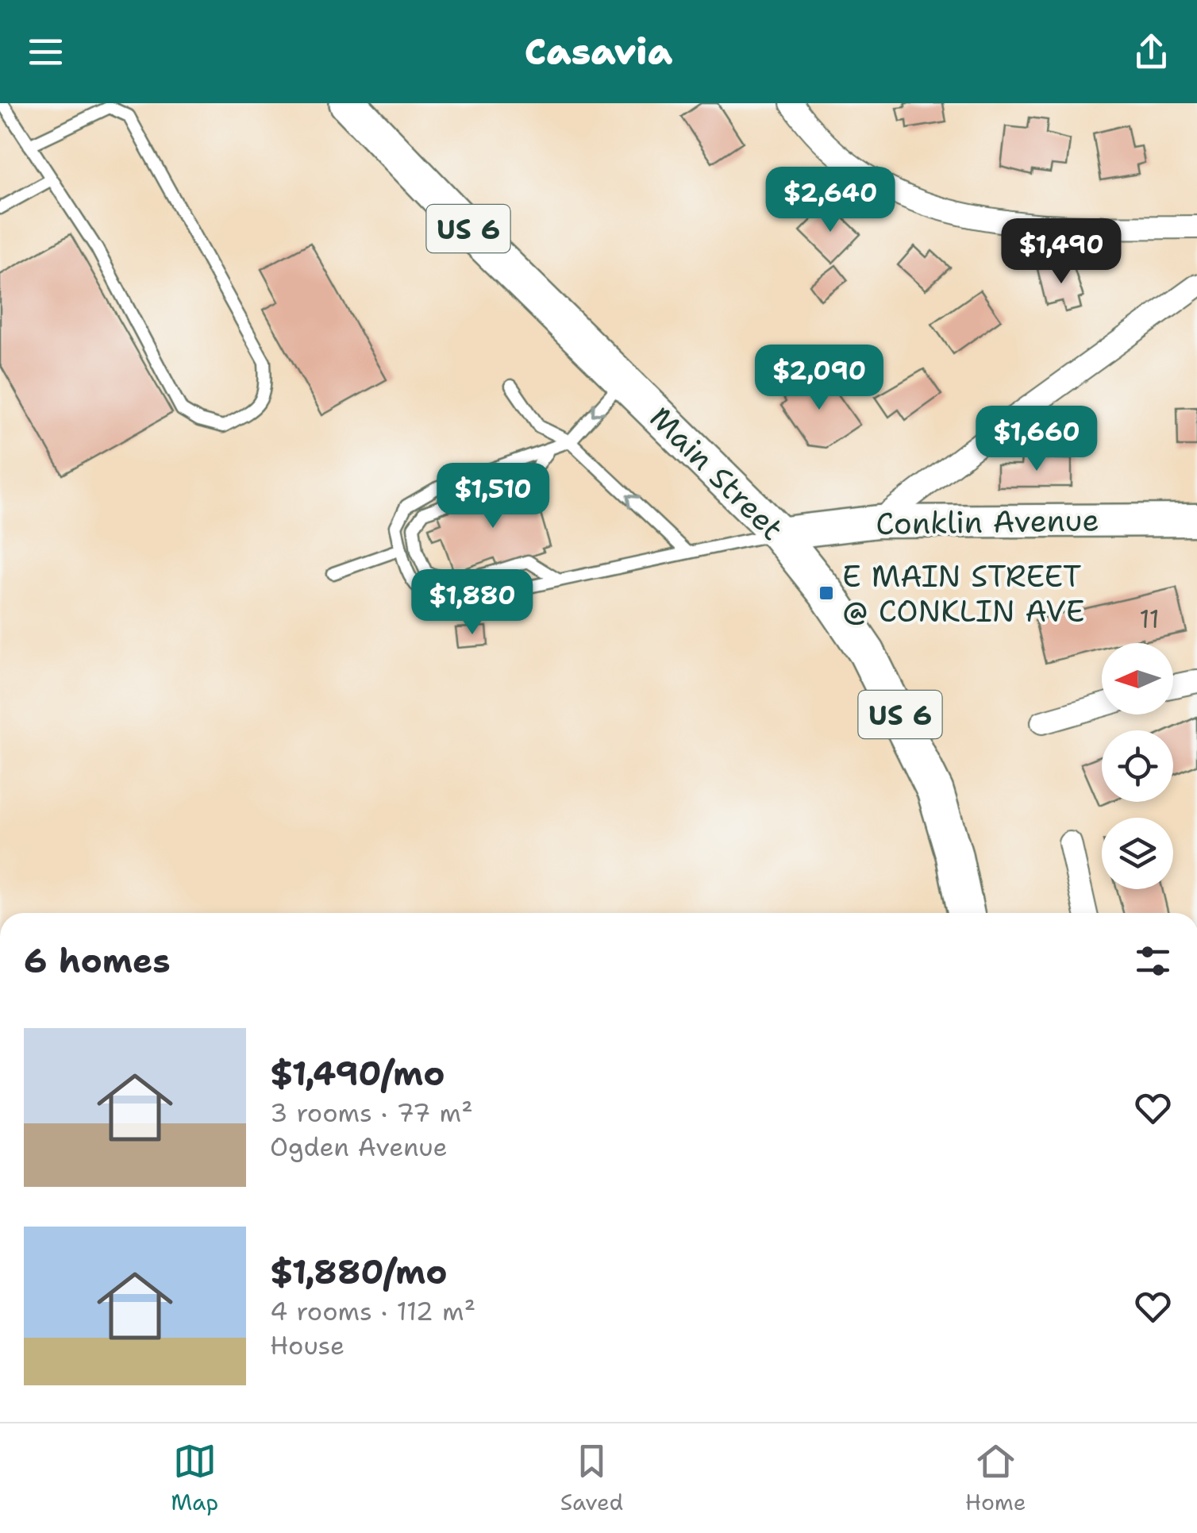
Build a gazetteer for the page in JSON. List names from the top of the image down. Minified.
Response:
{"streets":{"main road":["US 6","Main Street"],"street":["Conklin Avenue"]},"crossings":[["Main Street","Conklin Avenue"]],"places":{"transit":["E MAIN STREET @ CONKLIN AVE"]},"house_numbers":["11"],"north":"left","page":{"header":"Casavia","price":["$2,640","$1,490","$2,090","$1,660","$1,510","$1,880"],"heading":"6 homes","list":[{"name":"$1,490/mo","note":"3 rooms · 77 m² · Ogden Avenue"},{"name":"$1,880/mo","note":"4 rooms · 112 m² · House"}],"tabs":["Map","Saved","Home"]}}
